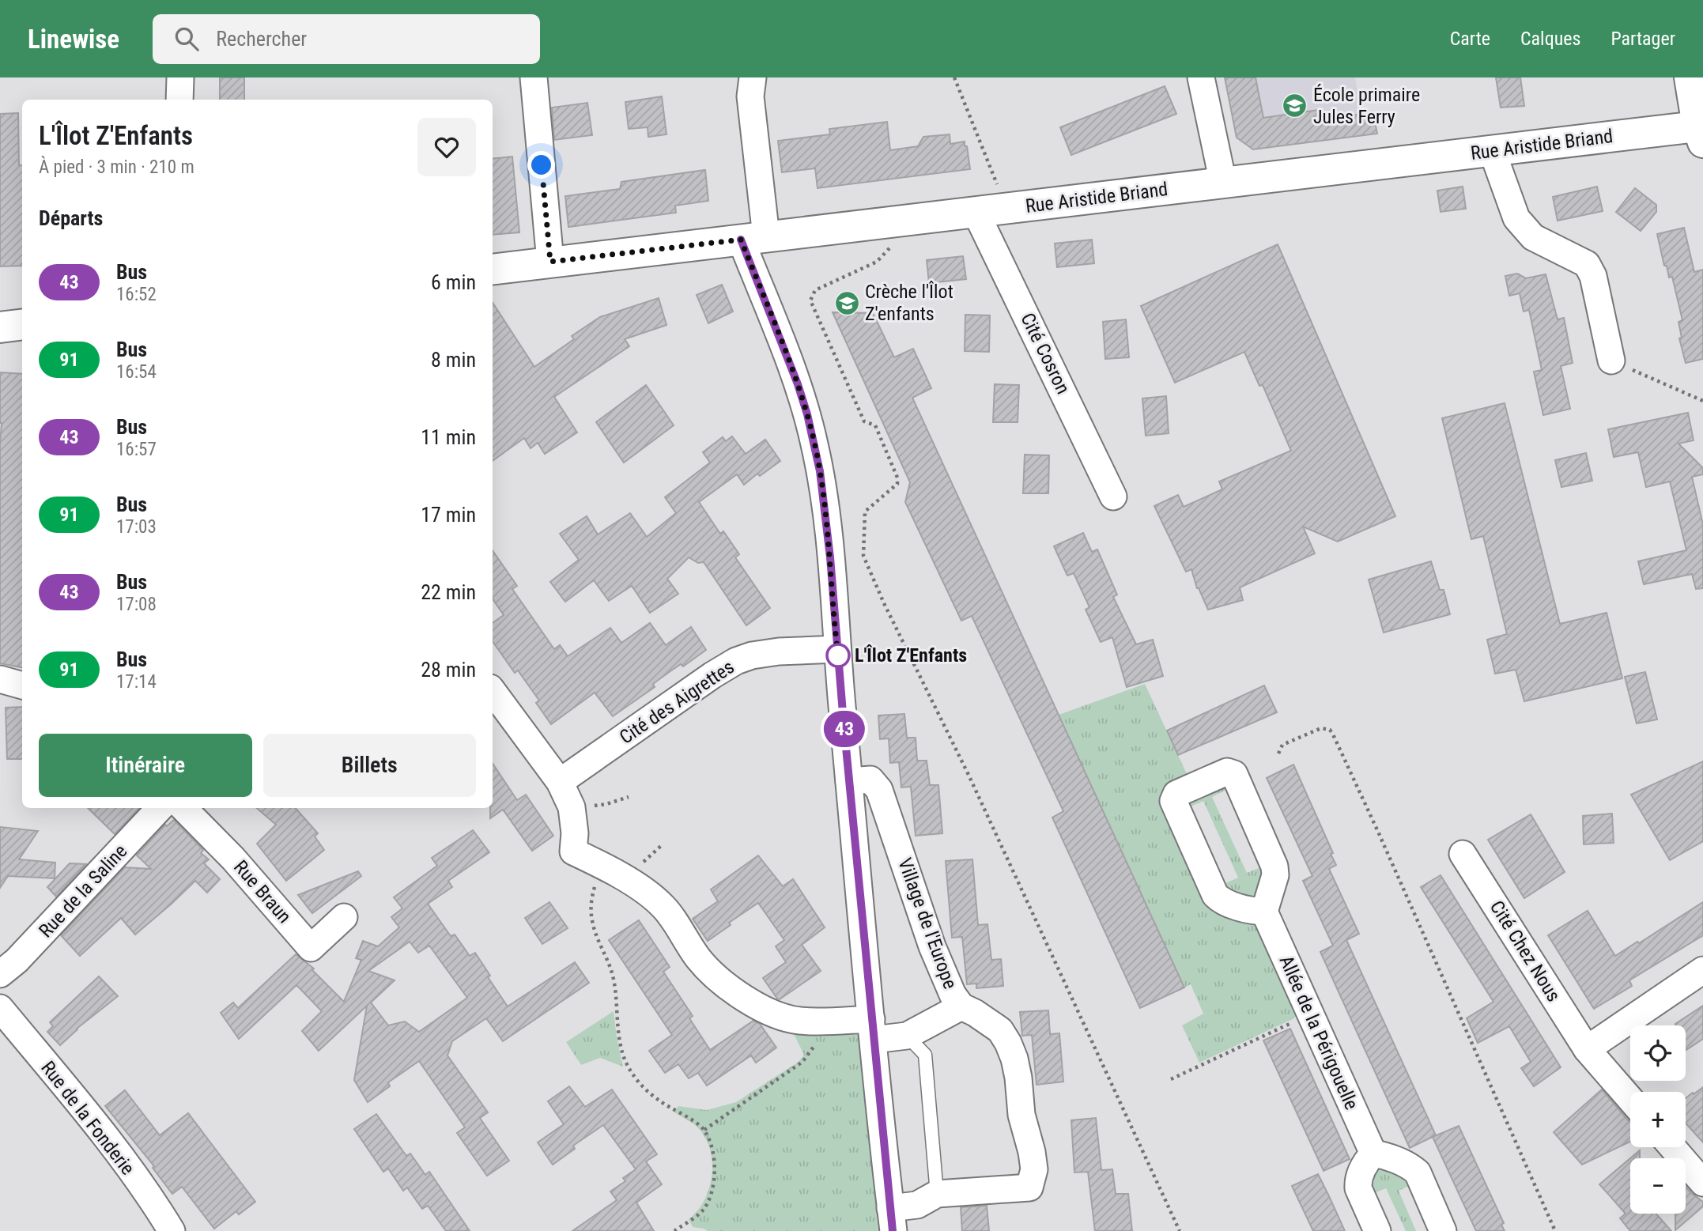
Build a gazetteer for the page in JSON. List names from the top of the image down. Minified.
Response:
{"streets":{"main road":["Rue Aristide Briand"],"street":["Cité Cosron","Cité des Aigrettes","Rue de la Saline","Rue Braun","Village de l'Europe","Cité Chez Nous","Allée de la Périgouelle","Rue de la Fonderie"]},"crossings":[["Rue Aristide Briand","Cité Cosron"]],"places":{"school or university":["École primaire Jules Ferry","Crèche l'Îlot Z'enfants"],"other":["L'Îlot Z'Enfants"]},"lines":["bus line 43"],"page":{"header":"Linewise","search":"Rechercher","nav":["Carte","Calques","Partager"],"on_map":"43","heading":[["L'Îlot Z'Enfants","À pied · 3 min · 210 m"],"Départs"],"list":[{"mark":"43","name":"Bus","note":"16:52","value":"6 min"},{"mark":"91","name":"Bus","note":"16:54","value":"8 min"},{"mark":"43","name":"Bus","note":"16:57","value":"11 min"},{"mark":"91","name":"Bus","note":"17:03","value":"17 min"},{"mark":"43","name":"Bus","note":"17:08","value":"22 min"},{"mark":"91","name":"Bus","note":"17:14","value":"28 min"}],"buttons":["Itinéraire","Billets"],"map_buttons":["+","−"]}}
